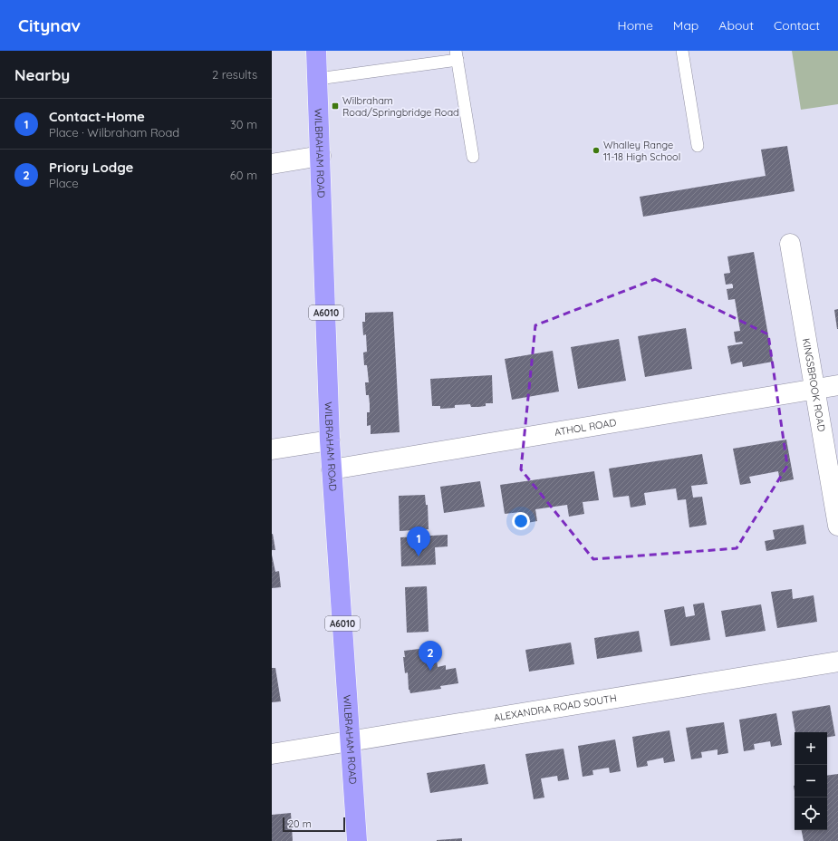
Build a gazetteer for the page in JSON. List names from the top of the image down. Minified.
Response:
{"streets":{"highway":["WILBRAHAM ROAD","A6010"],"street":["KINGSBROOK ROAD","ATHOL ROAD","ALEXANDRA ROAD SOUTH"]},"crossings":[["WILBRAHAM ROAD","ATHOL ROAD"],["WILBRAHAM ROAD","ALEXANDRA ROAD SOUTH"],["KINGSBROOK ROAD","ATHOL ROAD"]],"places":{"transit":["Wilbraham Road/Springbridge Road"],"other":["Whalley Range 11-18 High School"]},"scale_bar":"20 m","page":{"header":"Citynav","nav":["Home","Map","About","Contact"],"heading":["Nearby","2 results"],"list":[{"mark":"1","name":"Contact-Home","note":"Place · Wilbraham Road","value":"30 m"},{"mark":"2","name":"Priory Lodge","note":"Place","value":"60 m"}],"pins":["1","2"],"map_buttons":["+","−"],"scale":"20 m"}}
